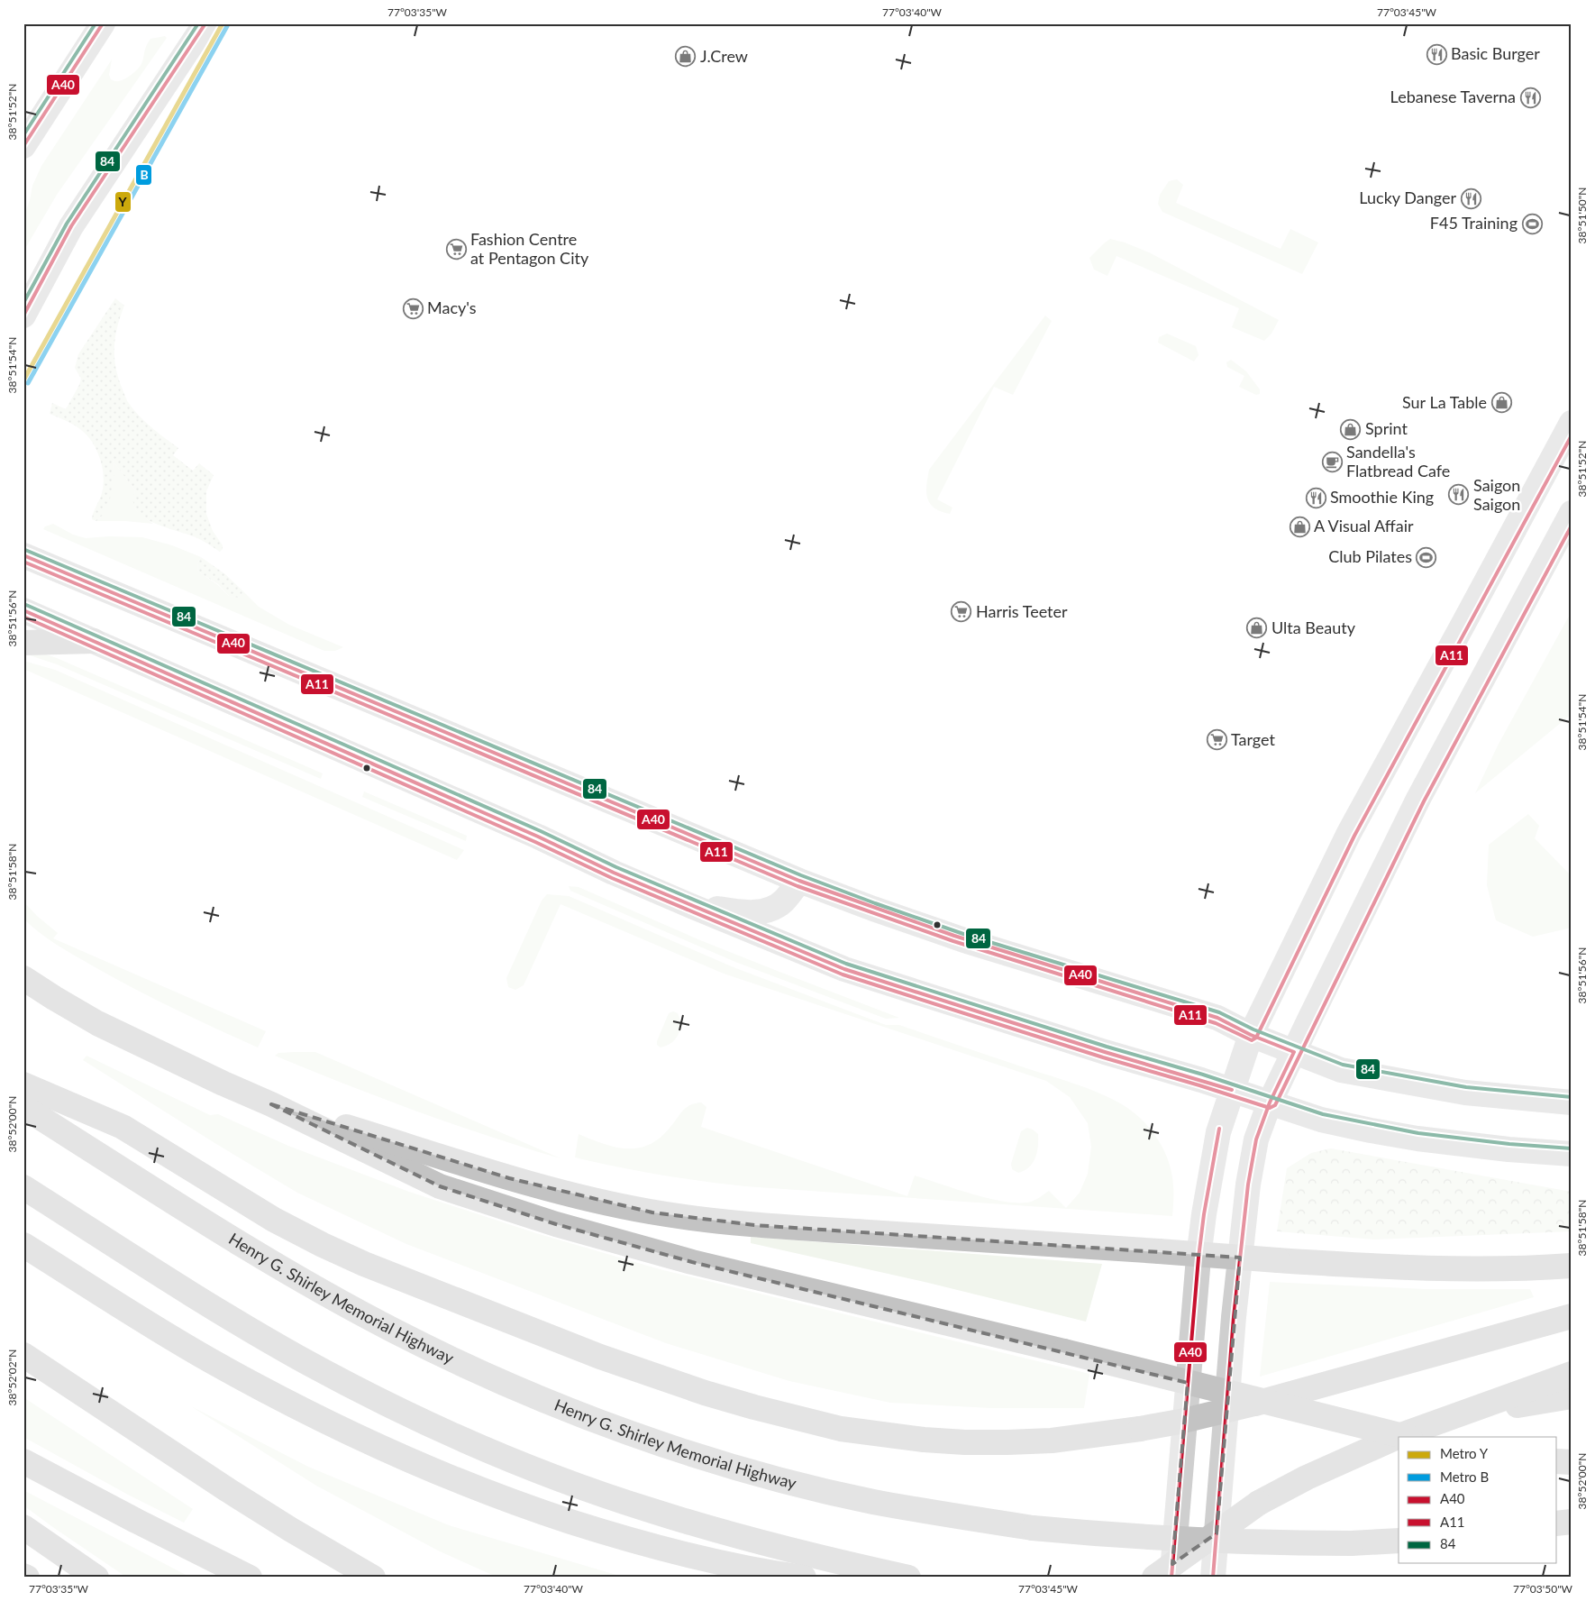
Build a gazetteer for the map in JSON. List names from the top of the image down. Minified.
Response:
{"streets":{"highway":["Henry G. Shirley Memorial Highway"]},"places":{"restaurant":["Basic Burger","Lebanese Taverna","Lucky Danger","Saigon Saigon","Smoothie King"],"shop":["J.Crew","Sur La Table","Sprint","A Visual Affair","Ulta Beauty"],"sports":["F45 Training","Club Pilates"],"supermarket":["Fashion Centre at Pentagon City","Macy's","Harris Teeter","Target"],"cafe":["Sandella's Flatbread Cafe"]},"lines":["metro line Y","transit line A40","transit line 84","metro line B","transit line A11"],"legend":["Metro Y","Metro B","A40","A11","84"],"coordinates":["77°03'35\"W","77°03'40\"W","77°03'45\"W","38°51'52\"N","38°51'50\"N","38°51'54\"N","38°51'56\"N","38°51'58\"N","38°52'00\"N","38°52'02\"N","77°03'50\"W"]}
